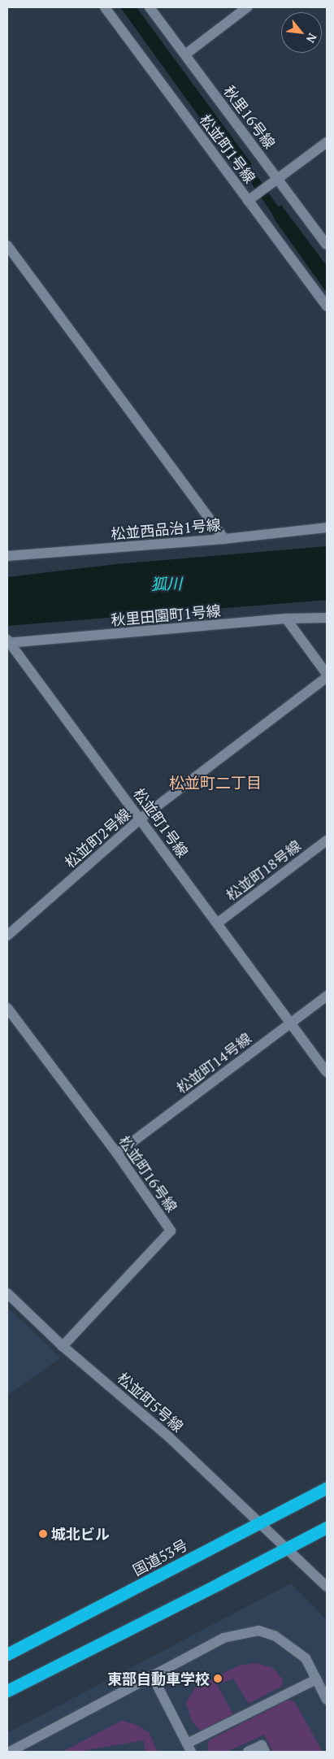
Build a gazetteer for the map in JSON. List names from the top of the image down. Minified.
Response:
{"streets":{"highway":["国道53号"],"street":["秋里16号線","松並町1号線","松並西品治1号線","秋里田園町1号線","松並町2号線","松並町18号線","松並町14号線","松並町16号線","松並町5号線"]},"crossings":[["松並町1号線","秋里田園町1号線"],["松並町1号線","松並町2号線"],["松並町1号線","松並町18号線"],["松並町1号線","松並町14号線"],["松並町14号線","松並町16号線"],["松並町16号線","松並町5号線"],["松並町5号線","国道53号"]],"districts":["松並町二丁目"],"water":["狐川"],"places":["城北ビル","東部自動車学校"],"north":"bottom right"}
